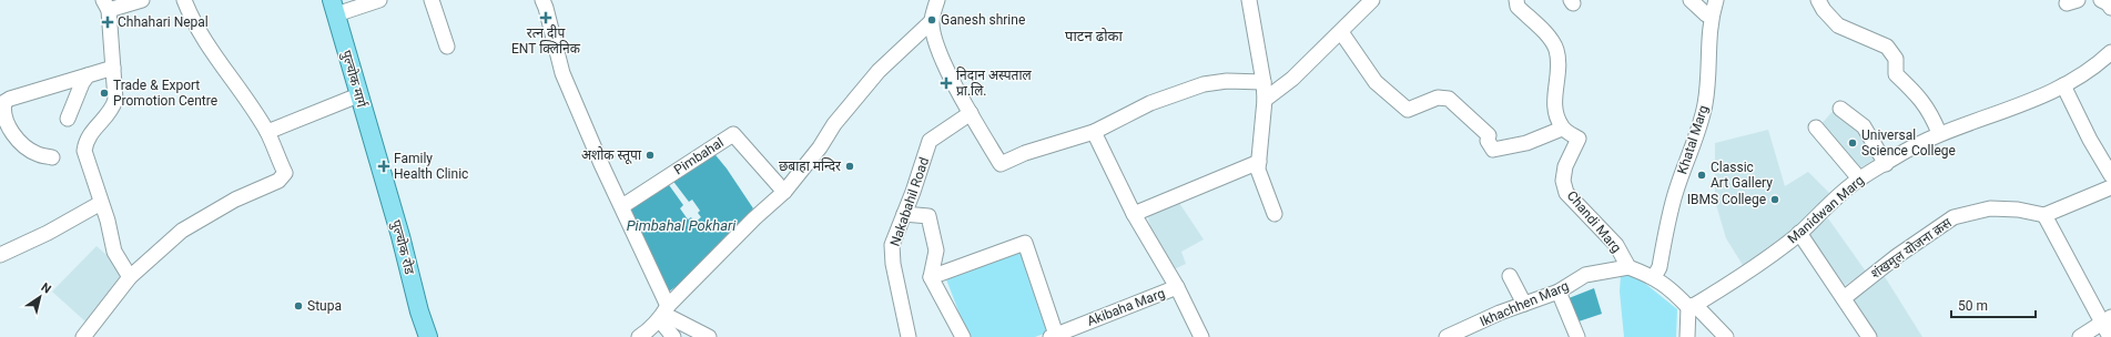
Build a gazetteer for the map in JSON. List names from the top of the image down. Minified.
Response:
{"streets":{"main road":["पुल्चोक मार्ग","पुल्चोक रोड"],"street":["Khatal Marg","Pimbahal","Nakabahil Road","Manidwan Marg","Chandi Marg","शंखमुल योजना क्रस","Ikhachhen Marg","Akibaha Marg"]},"crossings":[["पुल्चोक मार्ग","पुल्चोक रोड"],["Khatal Marg","Chandi Marg"],["Manidwan Marg","Chandi Marg"],["Chandi Marg","Ikhachhen Marg"]],"districts":["पाटन ढोका"],"water":["Pimbahal Pokhari"],"places":{"health":["रत्न दीप ENT क्लिनिक","Chhahari Nepal","निदान अस्पताल प्रा.लि.","Family Health Clinic"],"other":["Ganesh shrine","Trade & Export Promotion Centre","Universal Science College","अशोक स्तूपा","छबाहा मन्दिर","Classic Art Gallery","IBMS College","Stupa"]},"scale_bar":"50 m","north":"top right"}
